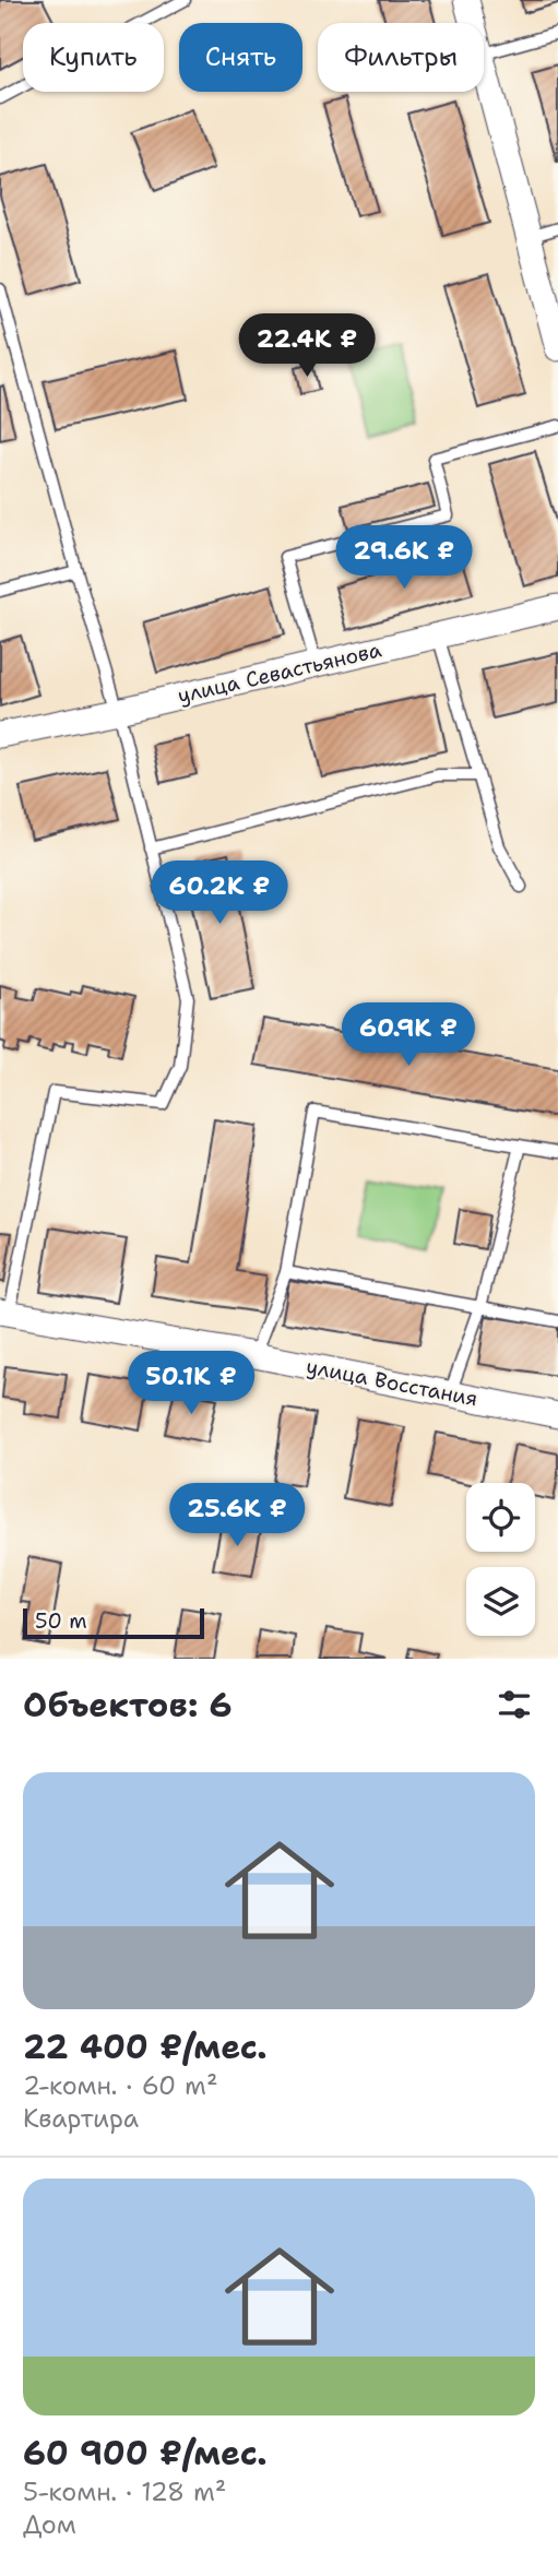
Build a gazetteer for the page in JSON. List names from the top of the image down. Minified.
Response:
{"streets":{"street":["улица Севастьянова","улица Восстания"]},"scale_bar":"50 m","page":{"chip":["Купить","Снять","Фильтры"],"price":["22.4K ₽","29.6K ₽","60.2K ₽","60.9K ₽","50.1K ₽","25.6K ₽"],"scale":"50 m","heading":"Объектов: 6","list":[{"name":"22 400 ₽/мес.","note":"2-комн. · 60 m² · Квартира"},{"name":"60 900 ₽/мес.","note":"5-комн. · 128 m² · Дом"}]}}
